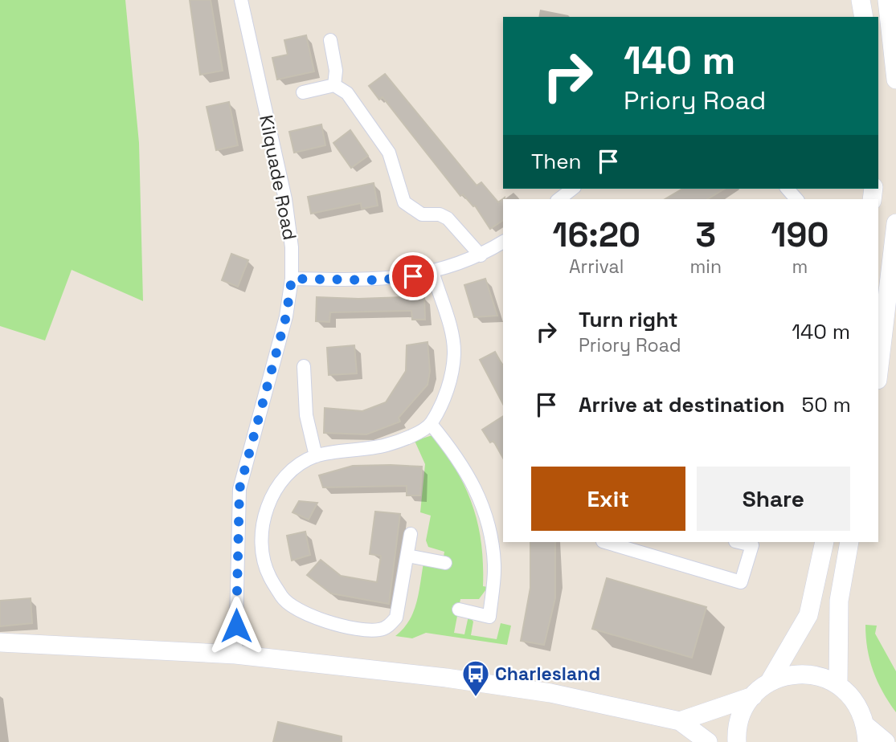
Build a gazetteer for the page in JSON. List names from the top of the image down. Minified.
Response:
{"streets":{"street":["Kilquade Road"]},"places":{"bus stop":["Charlesland"]},"page":{"turn":["140 m","Priory Road"],"then":"Then","eta":["16:20","Arrival","3","min","190","m"],"list":[{"name":"Turn right","note":"Priory Road","value":"140 m"},{"name":"Arrive at destination","value":"50 m"}],"buttons":["Exit","Share"]}}
